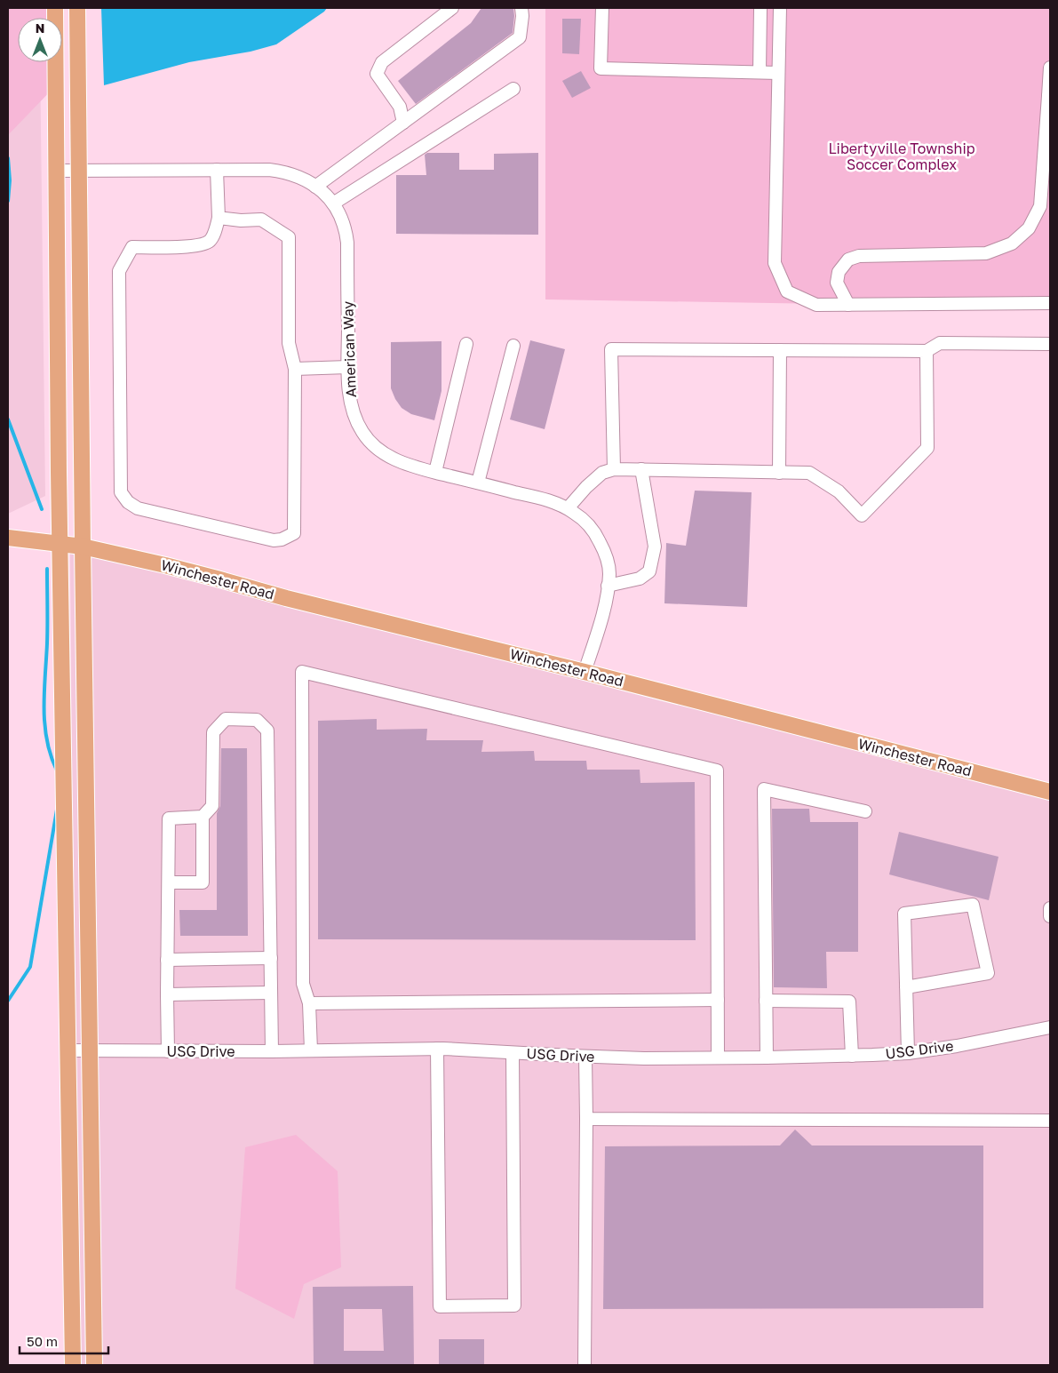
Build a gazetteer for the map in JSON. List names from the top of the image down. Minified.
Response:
{"streets":{"main road":["Winchester Road"],"street":["American Way","USG Drive"]},"crossings":[["American Way","Winchester Road"]],"parks":["Libertyville Township Soccer Complex"],"scale_bar":"50 m","north":"top"}
